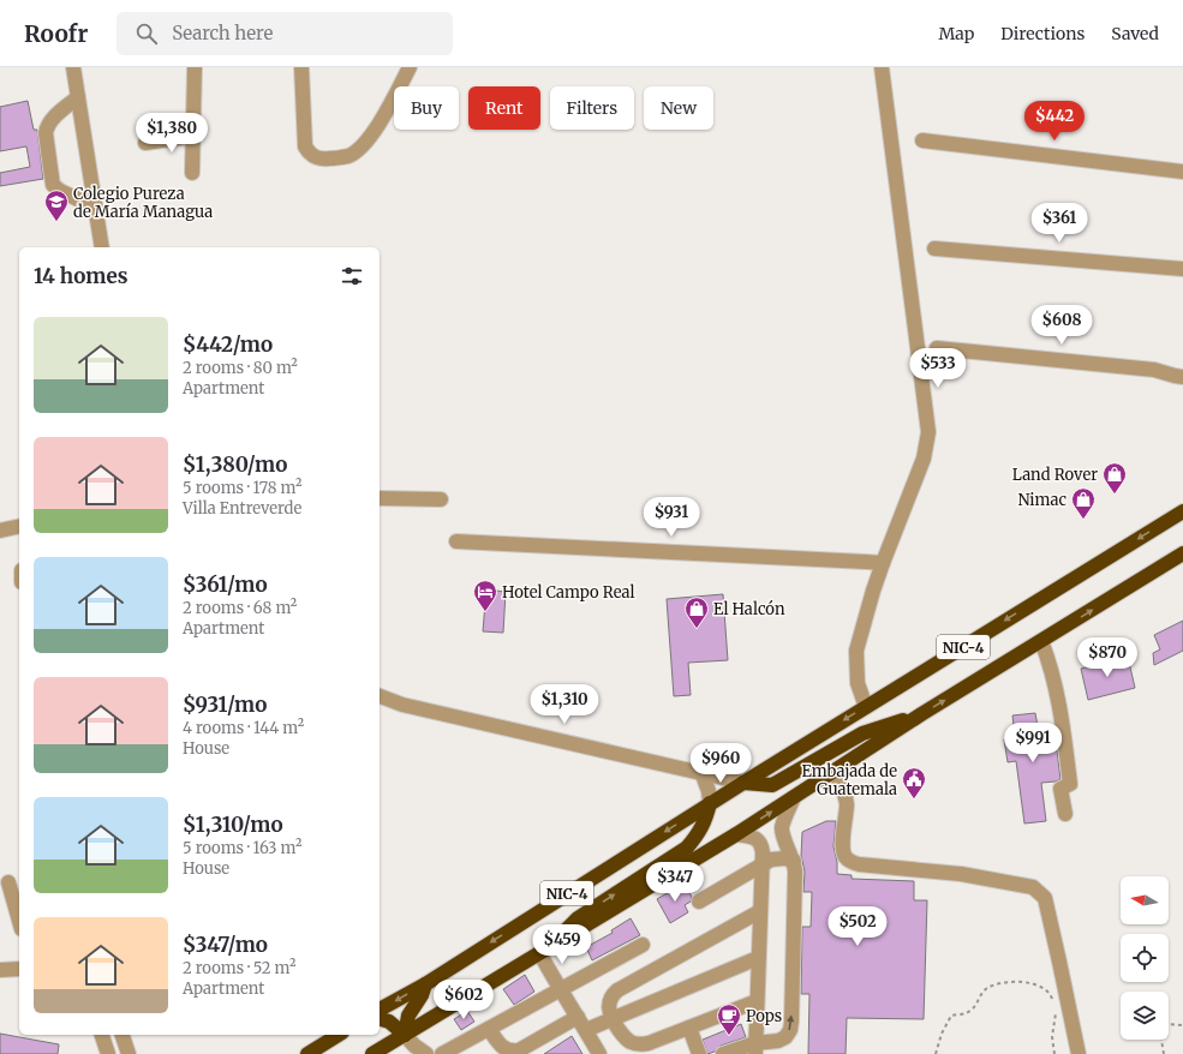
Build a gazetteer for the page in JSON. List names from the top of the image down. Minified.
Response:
{"streets":{"highway":["NIC-4"]},"places":{"school or university":["Colegio Pureza de María Managua"],"shop":["Land Rover","Nimac","El Halcón"],"hotel":["Hotel Campo Real"],"public building":["Embajada de Guatemala"],"cafe":["Pops"]},"north":"left","page":{"header":"Roofr","search":"Search here","nav":["Map","Directions","Saved"],"chip":["Buy","Rent","Filters","New"],"price":["$442","$1,380","$361","$608","$533","$931","$870","$1,310","$991","$960","$347","$502","$459","$602"],"heading":"14 homes","list":[{"name":"$442/mo","note":"2 rooms · 80 m² · Apartment"},{"name":"$1,380/mo","note":"5 rooms · 178 m² · Villa Entreverde"},{"name":"$361/mo","note":"2 rooms · 68 m² · Apartment"},{"name":"$931/mo","note":"4 rooms · 144 m² · House"},{"name":"$1,310/mo","note":"5 rooms · 163 m² · House"},{"name":"$347/mo","note":"2 rooms · 52 m² · Apartment"}]}}
